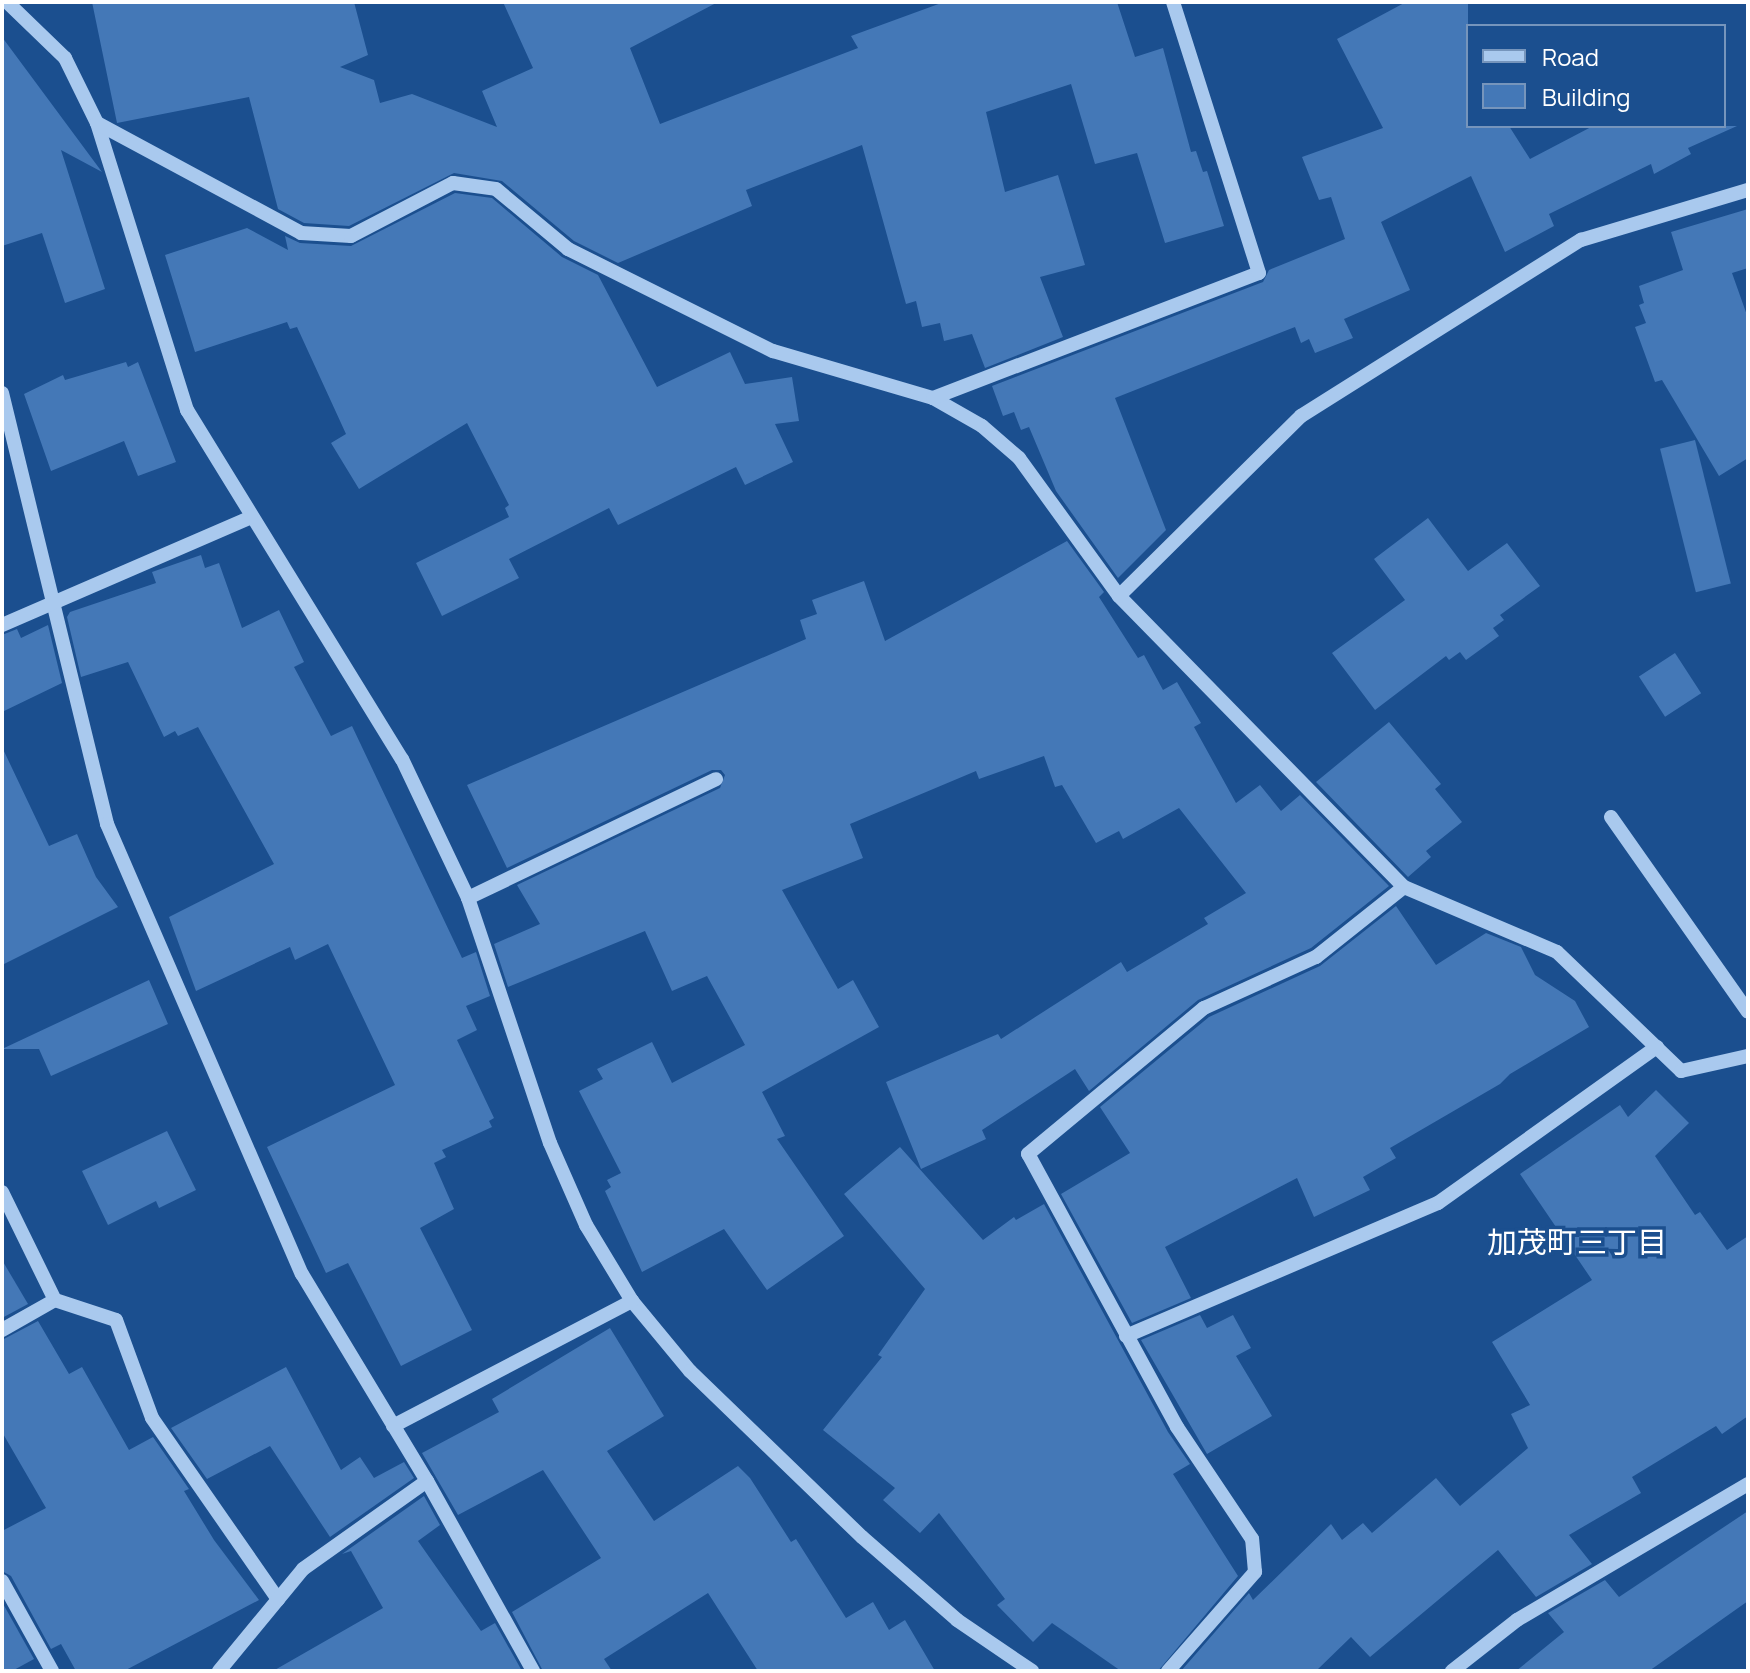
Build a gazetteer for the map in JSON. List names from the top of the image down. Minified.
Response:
{"districts":["加茂町三丁目"],"legend":["Road","Building"]}
